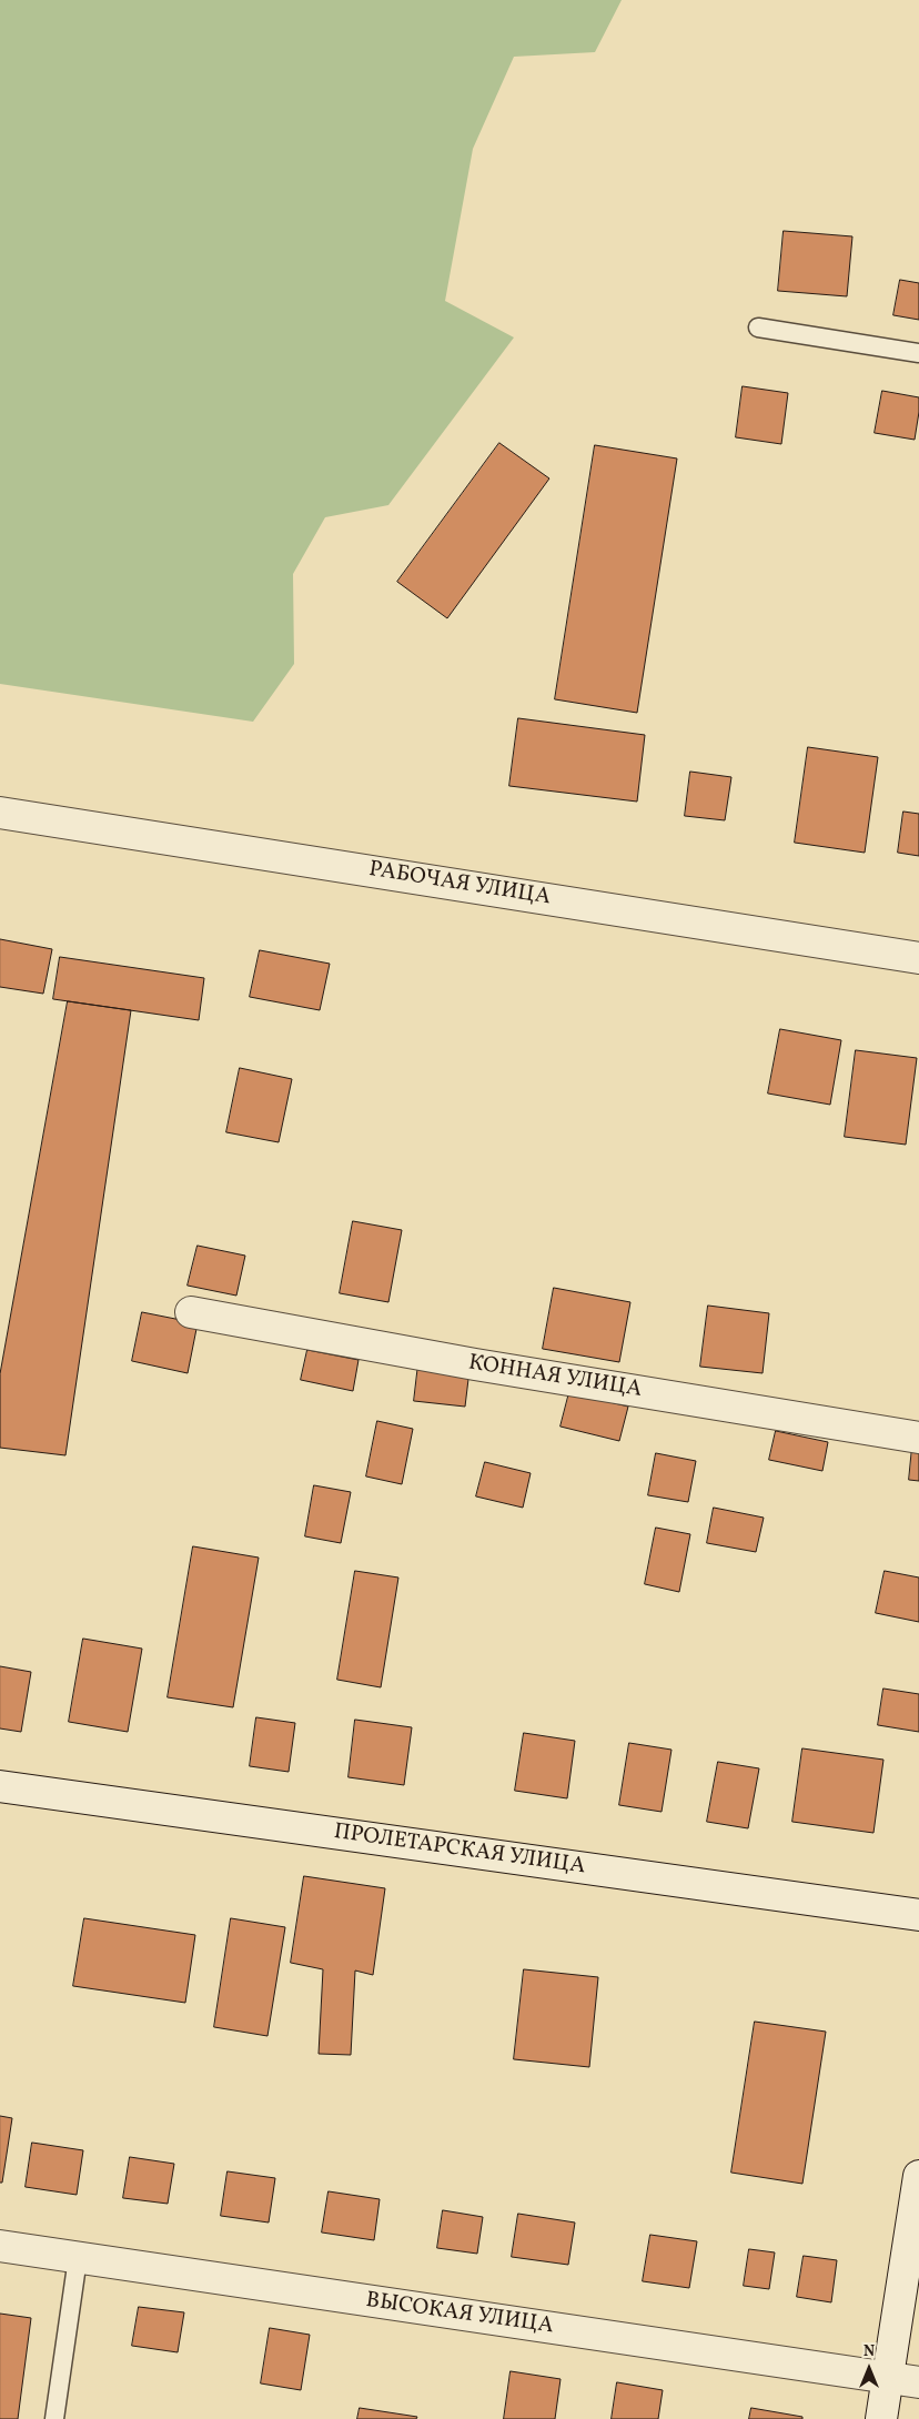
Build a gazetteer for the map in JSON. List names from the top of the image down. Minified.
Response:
{"streets":{"street":["РАБОЧАЯ УЛИЦА","КОННАЯ УЛИЦА","ПРОЛЕТАРСКАЯ УЛИЦА","ВЫСОКАЯ УЛИЦА"]},"north":"top"}
